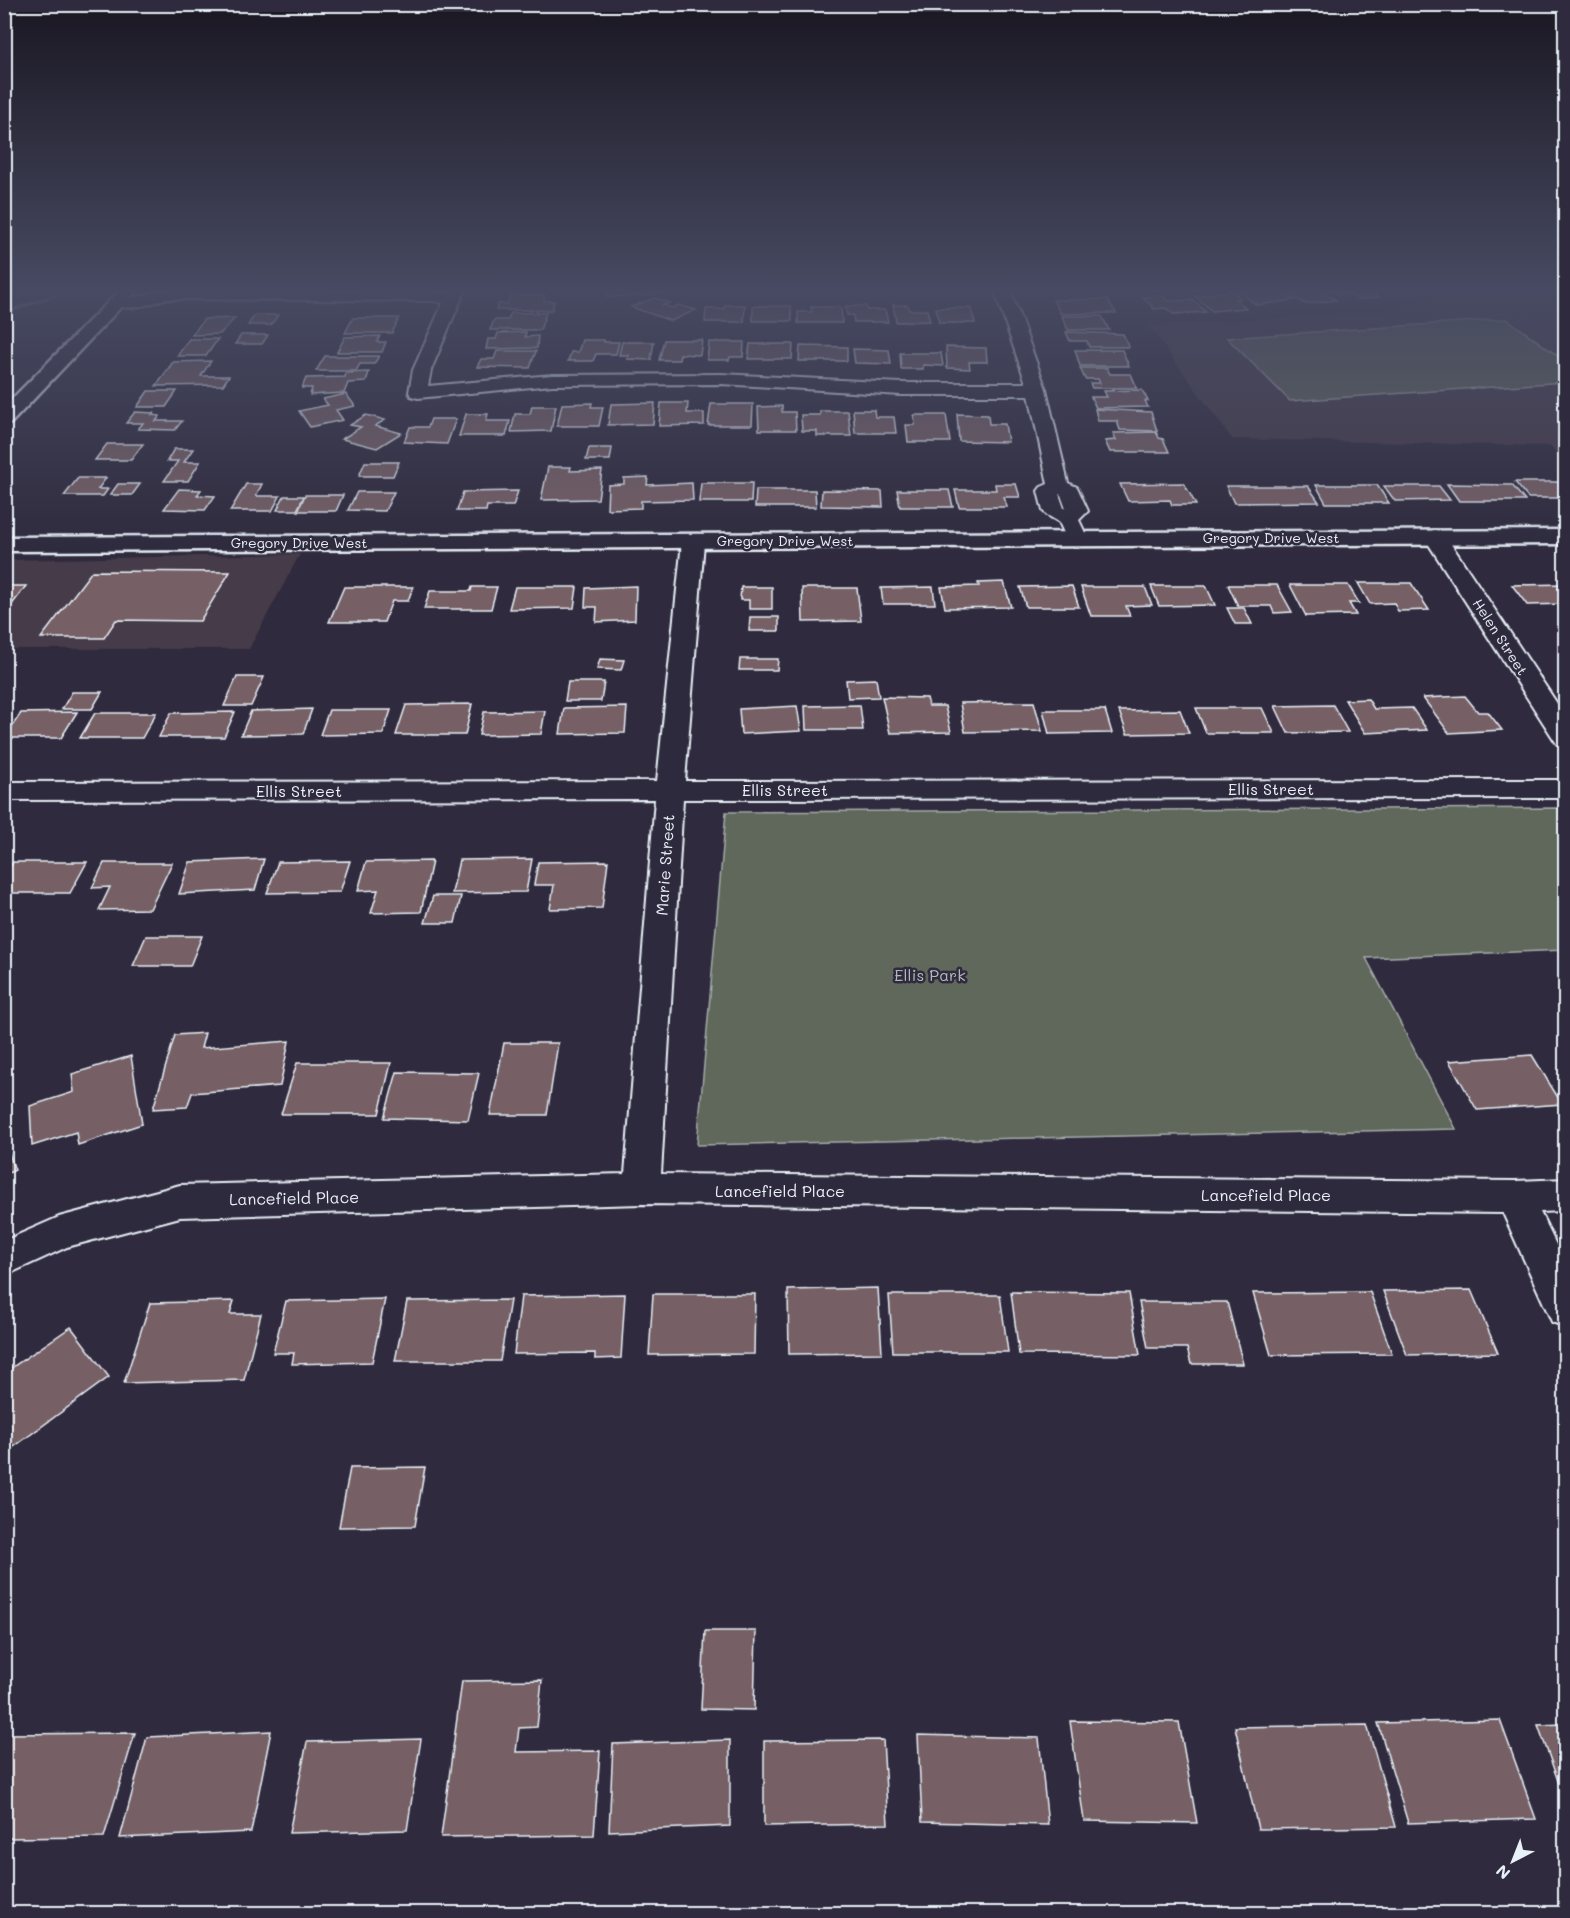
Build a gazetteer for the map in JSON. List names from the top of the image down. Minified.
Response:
{"streets":{"street":["Gregory Drive West","Helen Street","Ellis Street","Marie Street","Lancefield Place"]},"crossings":[["Gregory Drive West","Helen Street"],["Gregory Drive West","Marie Street"],["Ellis Street","Marie Street"],["Marie Street","Lancefield Place"]],"parks":["Ellis Park"],"north":"bottom left"}
